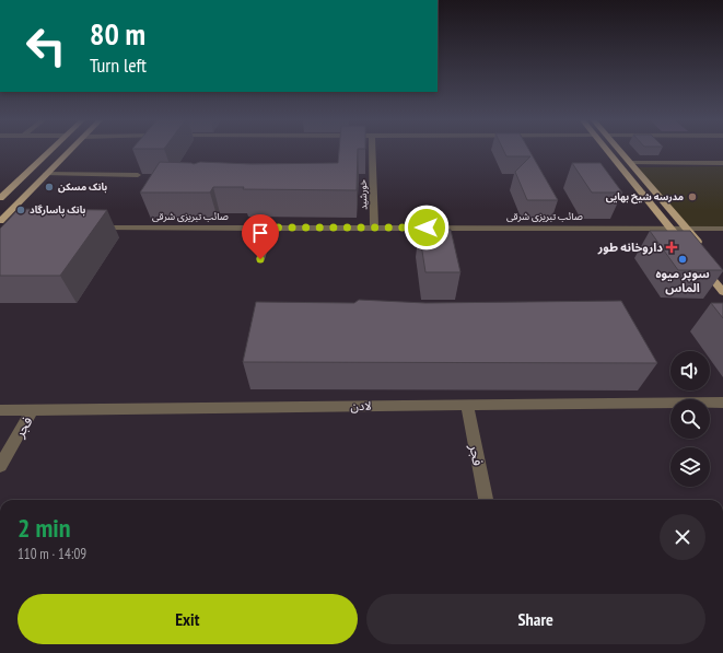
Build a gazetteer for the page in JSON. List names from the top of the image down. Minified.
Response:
{"streets":{"street":["خورشید","صائب تبریزی شرقی","لادن","فجر"]},"crossings":[["خورشید","صائب تبریزی شرقی"],["لادن","فجر"]],"places":{"other":["بانک مسکن","مدرسه شیخ بهایی","بانک پاسارگاد","سوپر میوه الماس"],"health":["داروخانه طور"]},"page":{"turn":["80 m","Turn left"],"heading":["2 min","110 m · 14:09"],"buttons":["Exit","Share"]}}
